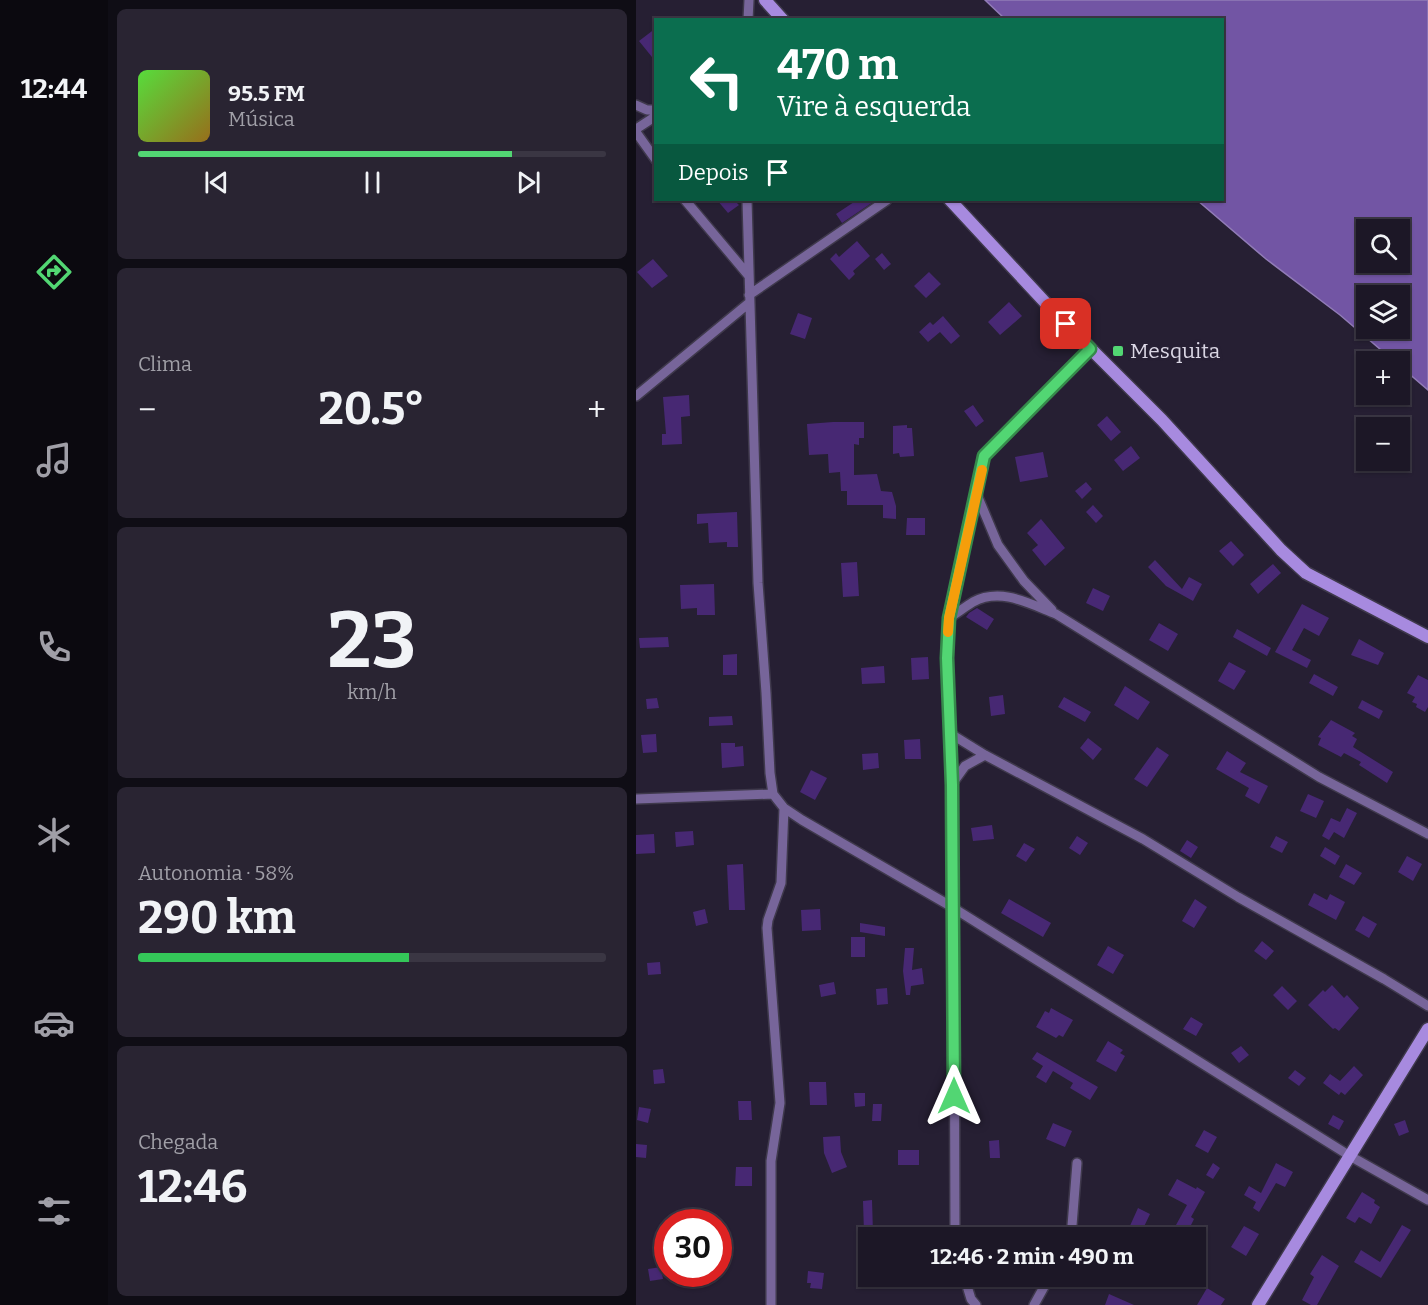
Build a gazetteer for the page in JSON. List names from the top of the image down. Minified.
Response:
{"places":{"transit":["Mesquita"]},"page":{"tabs":"12:44","turn":["470 m","Vire à esquerda"],"song":["95.5 FM","Música"],"then":"Depois","map_buttons":["+","−"],"tile":["Clima",["23","km/h"],["Autonomia · 58%","290 km"],["Chegada","12:46"]],"heat":["−","20.5°","+"],"limit":"30","trip":"12:46 · 2 min · 490 m"}}
